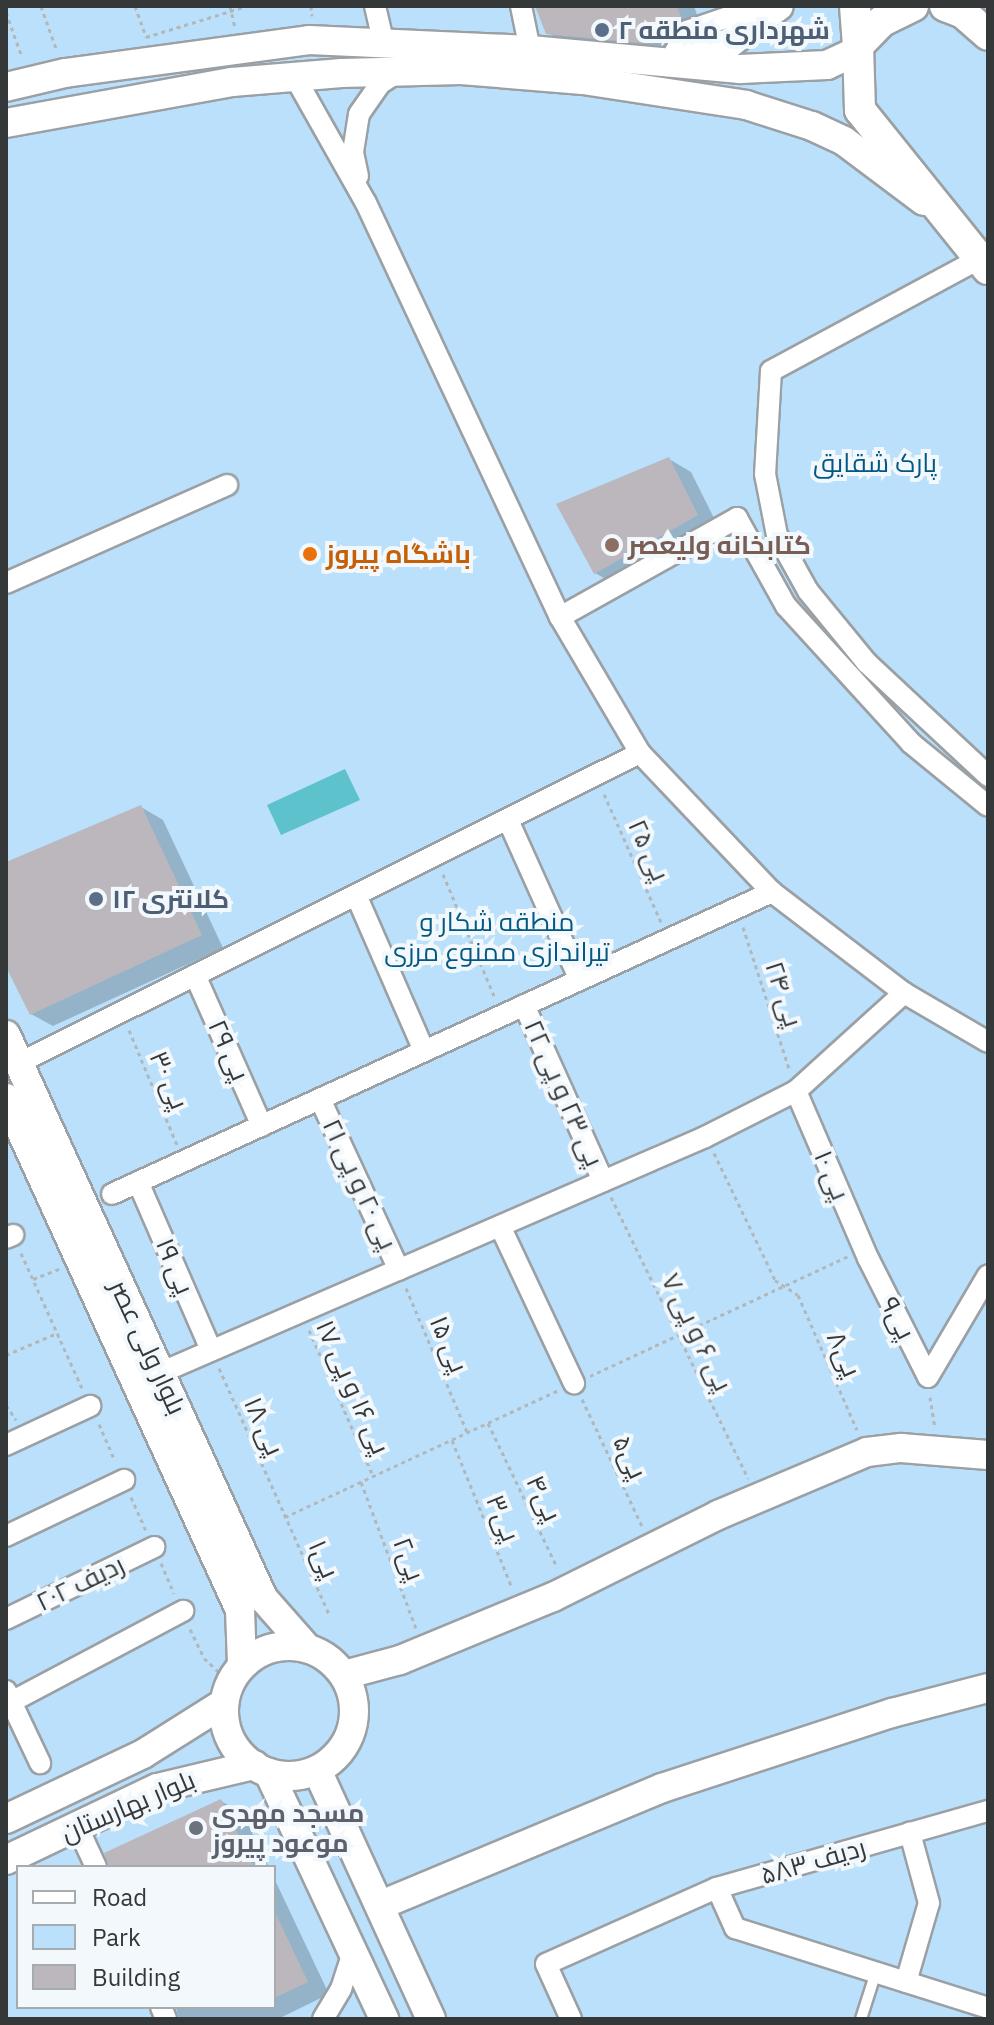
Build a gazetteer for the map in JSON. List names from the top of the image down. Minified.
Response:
{"streets":{"street":["پی ۲۹","پی ۲۳ و پی ۲۲","پی ۱۰","پی ۲۰ و پی ۲۱","پی ۱۹","پی۹","بلوار ولی عصر","ردیف ۲۰۲","بلوار بهارستان","ردیف ۵۸۳"],"path":["پی ۲۵","پی ۲۴","پی ۳۰","پی ۶ و پی ۷","پی ۱۵","پی۸","پی ۱۶ و پی ۱۷","پی ۱۸","پی۵","پی۴","پی۳","پی۱","پی۲"]},"crossings":[["پی ۲۴","پی ۱۰"],["پی ۲۳ و پی ۲۲","پی ۶ و پی ۷"],["پی ۱۰","پی۹"],["پی ۲۰ و پی ۲۱","پی ۱۵"],["پی ۱۹","پی ۱۸"],["بلوار ولی عصر","بلوار بهارستان"],["پی ۱۸","پی۱"]],"parks":["پارک شقایق","منطقه شکار و تیراندازی ممنوع مرزی"],"places":["شهرداری منطقه ۲","کتابخانه ولیعصر","باشگاه پیروز","کلانتری ۱۲","مسجد مهدی موعود پیروز"],"legend":["Road","Park","Building"]}
